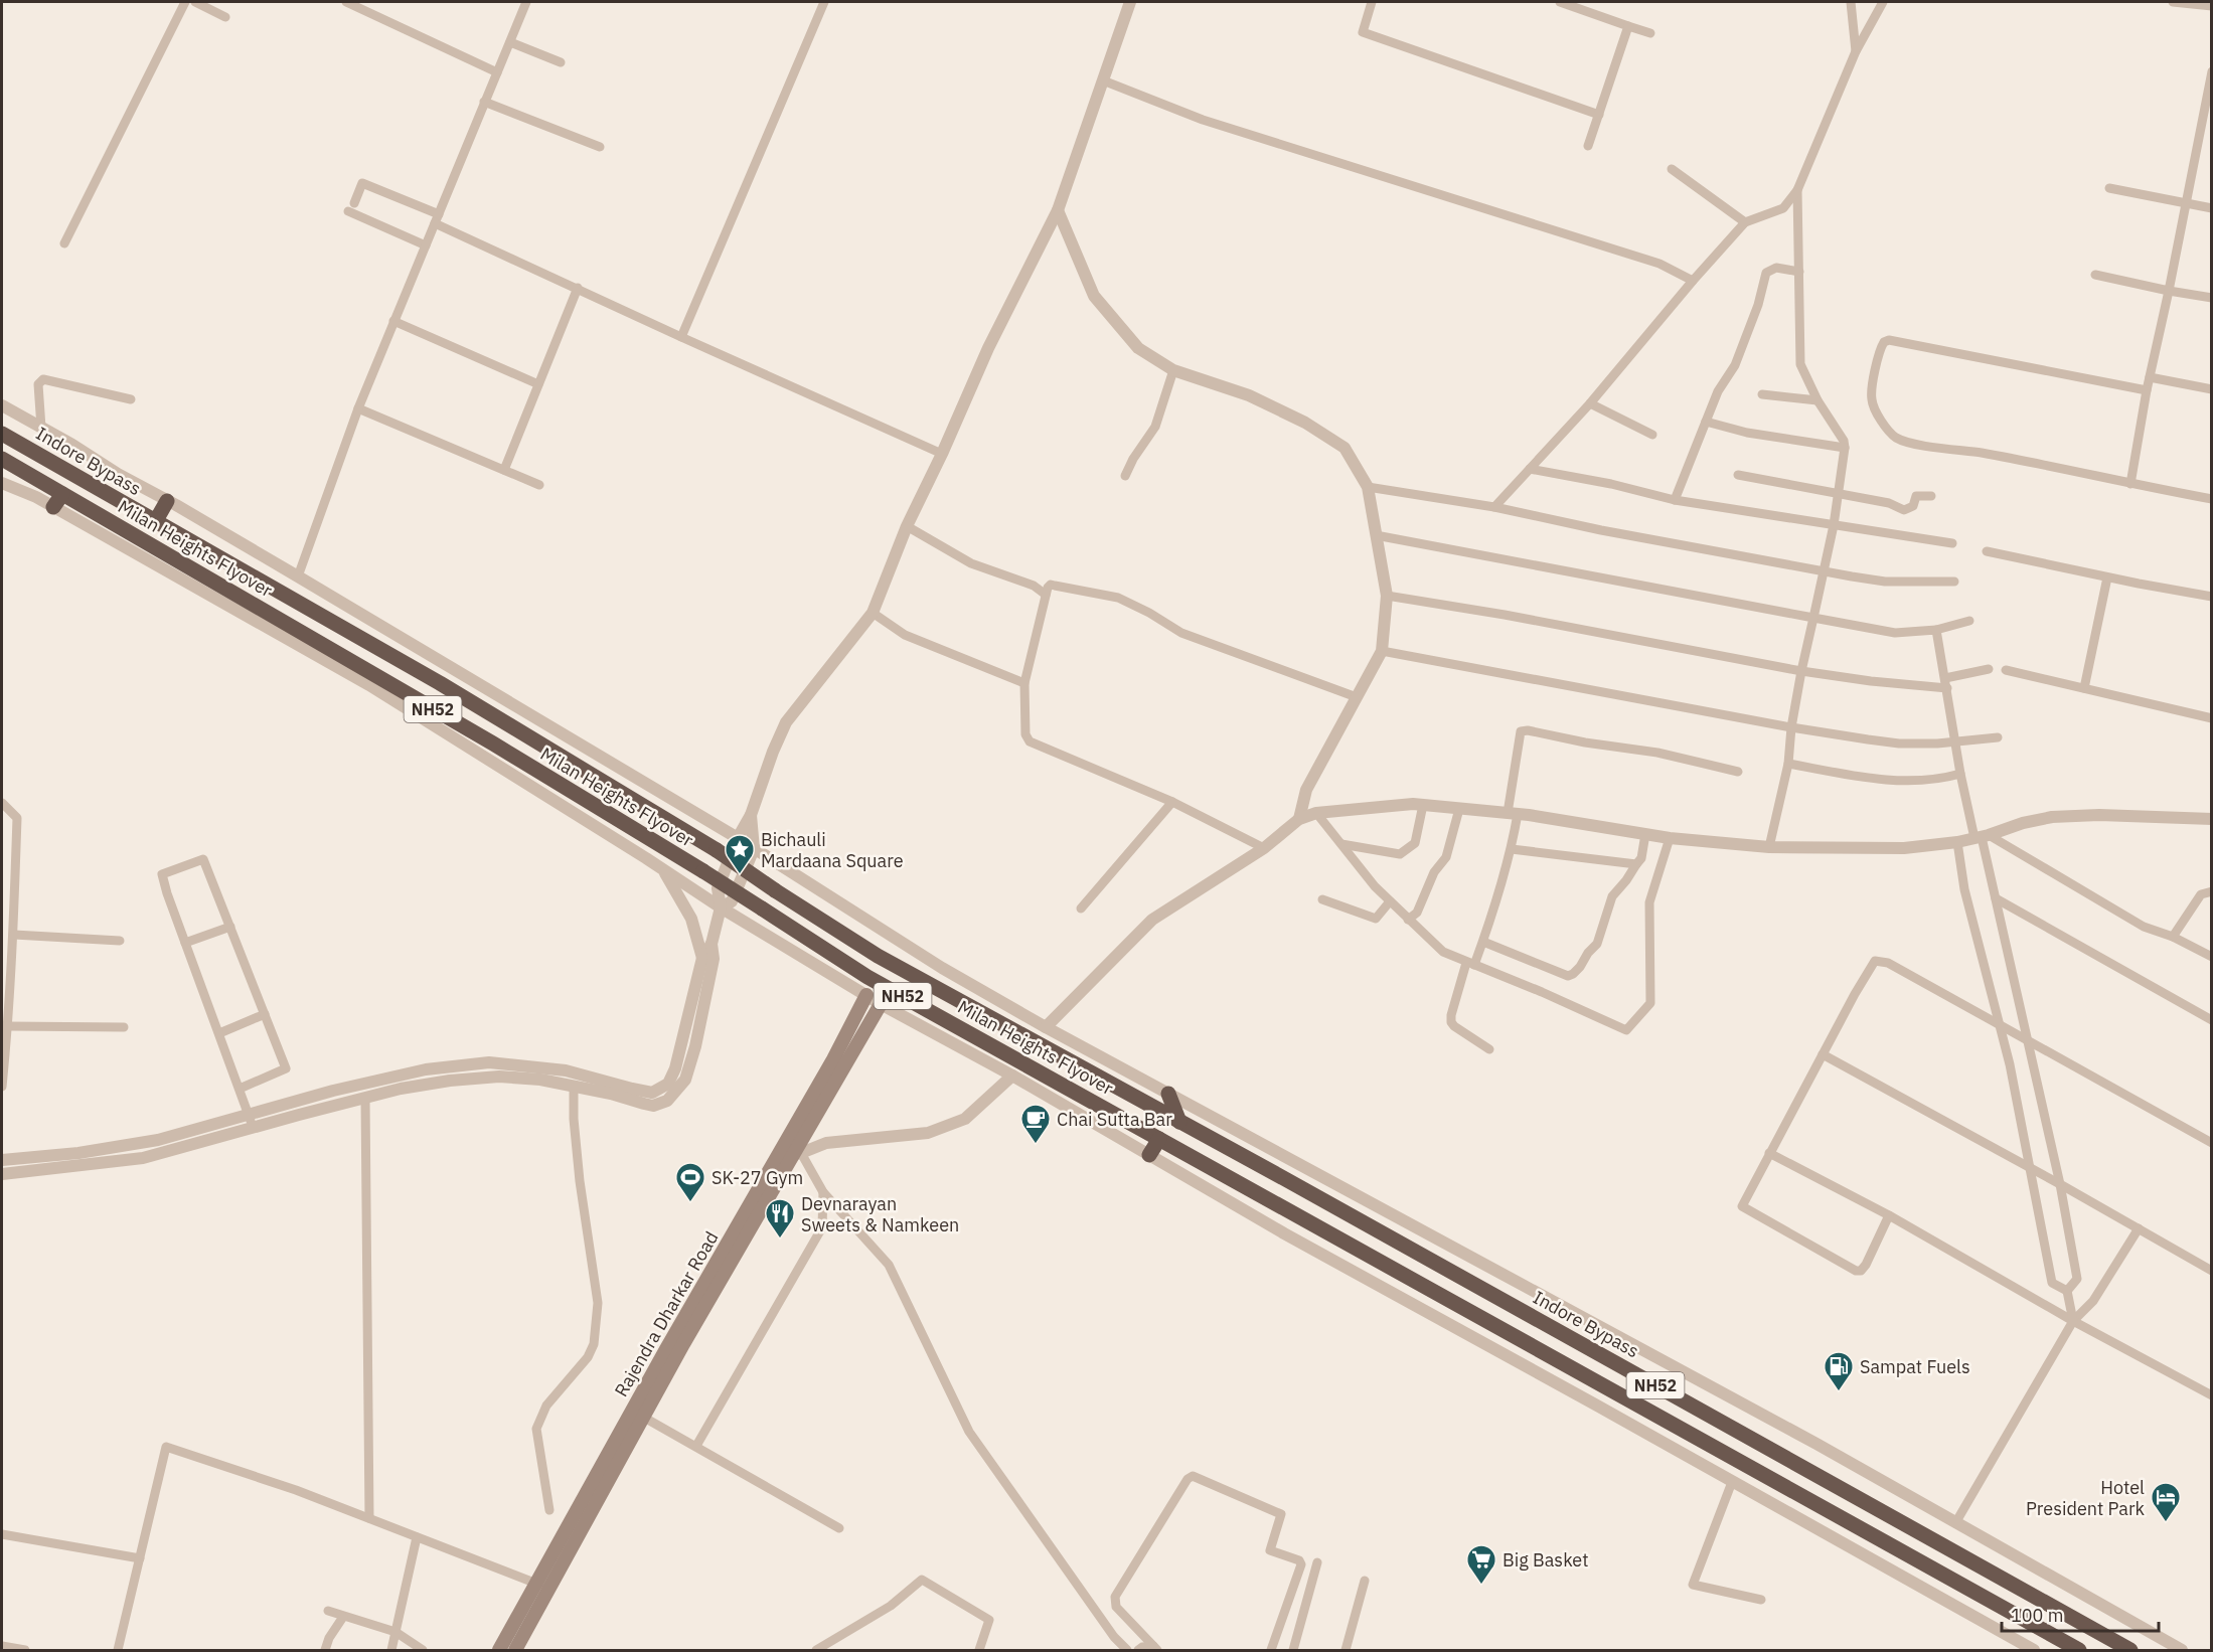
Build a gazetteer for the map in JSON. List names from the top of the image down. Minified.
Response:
{"streets":{"highway":["Indore Bypass","Milan Heights Flyover","NH52"],"main road":["Rajendra Dharkar Road"]},"crossings":[["Indore Bypass","Milan Heights Flyover"]],"places":{"place":["Bichauli Mardaana Square"],"cafe":["Chai Sutta Bar"],"sports":["SK-27 Gym"],"restaurant":["Devnarayan Sweets & Namkeen"],"fuel station":["Sampat Fuels"],"hotel":["Hotel President Park"],"supermarket":["Big Basket"]},"scale_bar":"100 m"}
